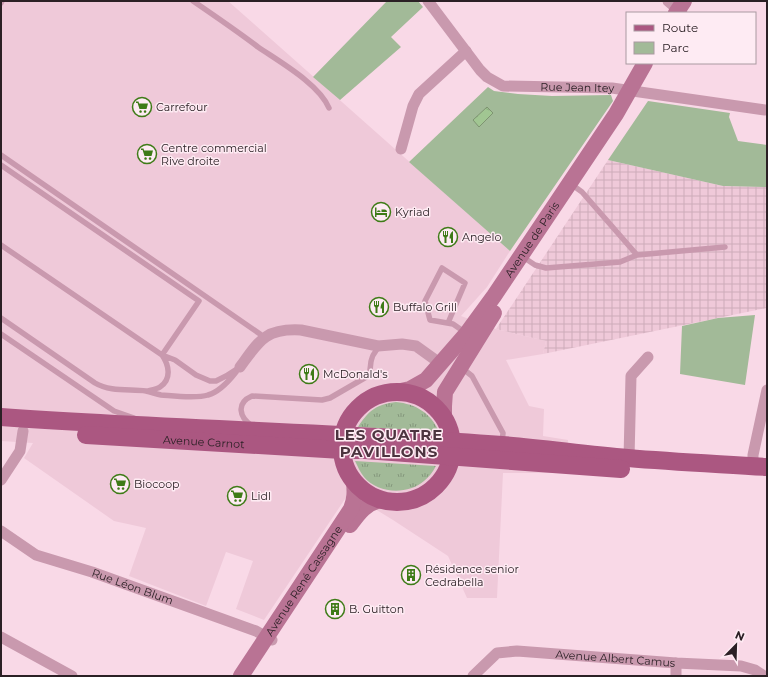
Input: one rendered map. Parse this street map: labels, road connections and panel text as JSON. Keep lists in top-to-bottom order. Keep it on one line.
{"streets":{"main road":["Avenue de Paris","Avenue Carnot","Avenue René Cassagne"],"street":["Rue Jean Itey","Rue Léon Blum","Avenue Albert Camus"]},"crossings":[["Rue Jean Itey","Avenue de Paris"],["Avenue René Cassagne","Rue Léon Blum"]],"districts":["LES QUATRE PAVILLONS"],"places":{"supermarket":["Carrefour","Centre commercial Rive droite","Biocoop","Lidl"],"hotel":["Kyriad"],"restaurant":["Angelo","Buffalo Grill","McDonald's"],"building":["Résidence senior Cedrabella","B. Guitton"]},"legend":["Route","Parc"],"north":"top right"}
